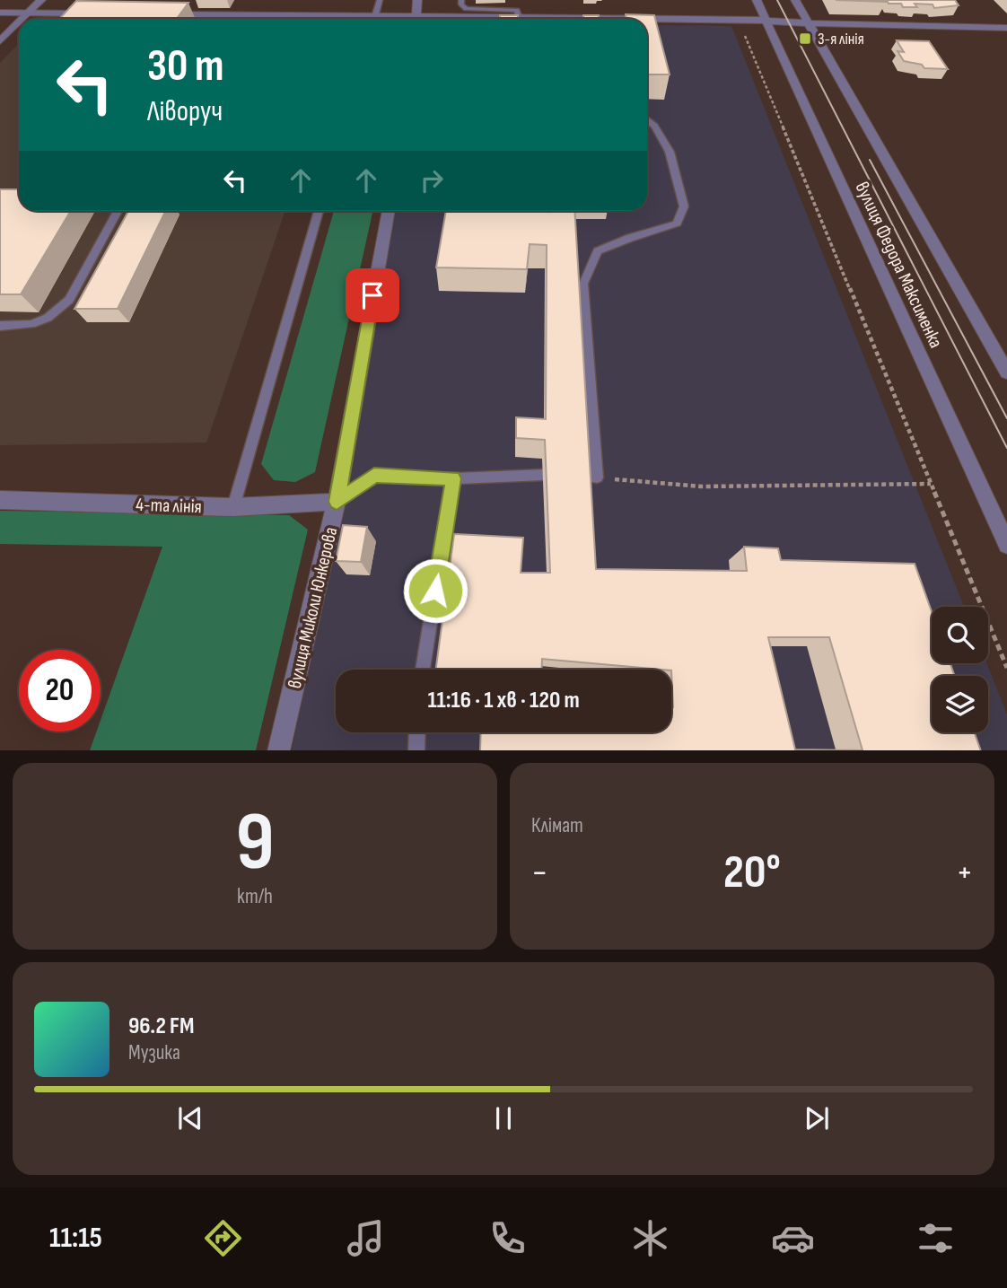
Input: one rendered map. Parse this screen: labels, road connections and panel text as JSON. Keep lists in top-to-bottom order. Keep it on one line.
{"streets":{"street":["вулиця Федора Максименка","4-та лінія","вулиця Миколи Юнкерова"]},"crossings":[["4-та лінія","вулиця Миколи Юнкерова"]],"places":{"transit":["3-я лінія"]},"page":{"turn":["30 m","Ліворуч"],"limit":"20","trip":"11:16 · 1 хв · 120 m","tile":[["9","km/h"],"Клімат"],"heat":["−","20°","+"],"song":["96.2 FM","Музика"],"tabs":"11:15"}}
